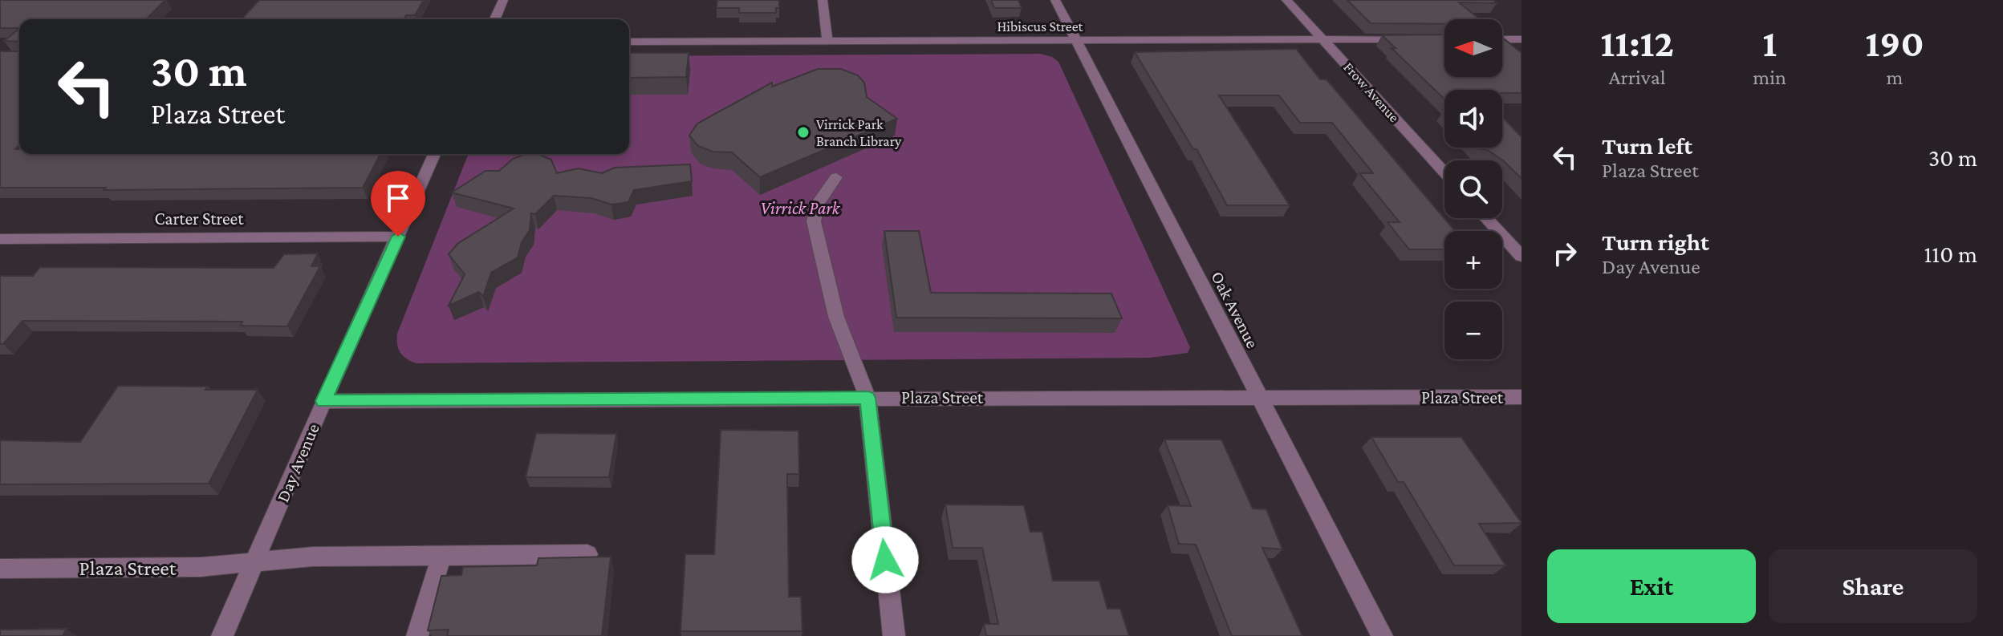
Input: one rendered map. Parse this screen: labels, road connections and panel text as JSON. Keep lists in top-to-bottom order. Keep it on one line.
{"streets":{"street":["Hibiscus Street","Frow Avenue","Carter Street","Oak Avenue","Plaza Street","Day Avenue"]},"crossings":[["Hibiscus Street","Frow Avenue"],["Hibiscus Street","Oak Avenue"],["Carter Street","Day Avenue"],["Oak Avenue","Plaza Street"],["Plaza Street","Day Avenue"]],"parks":["Virrick Park"],"places":["Virrick Park Branch Library"],"north":"left","page":{"eta":["11:12","Arrival","1","min","190","m"],"map_buttons":["+","−"],"turn":["30 m","Plaza Street"],"list":[{"name":"Turn left","note":"Plaza Street","value":"30 m"},{"name":"Turn right","note":"Day Avenue","value":"110 m"}],"buttons":["Exit","Share"]}}
